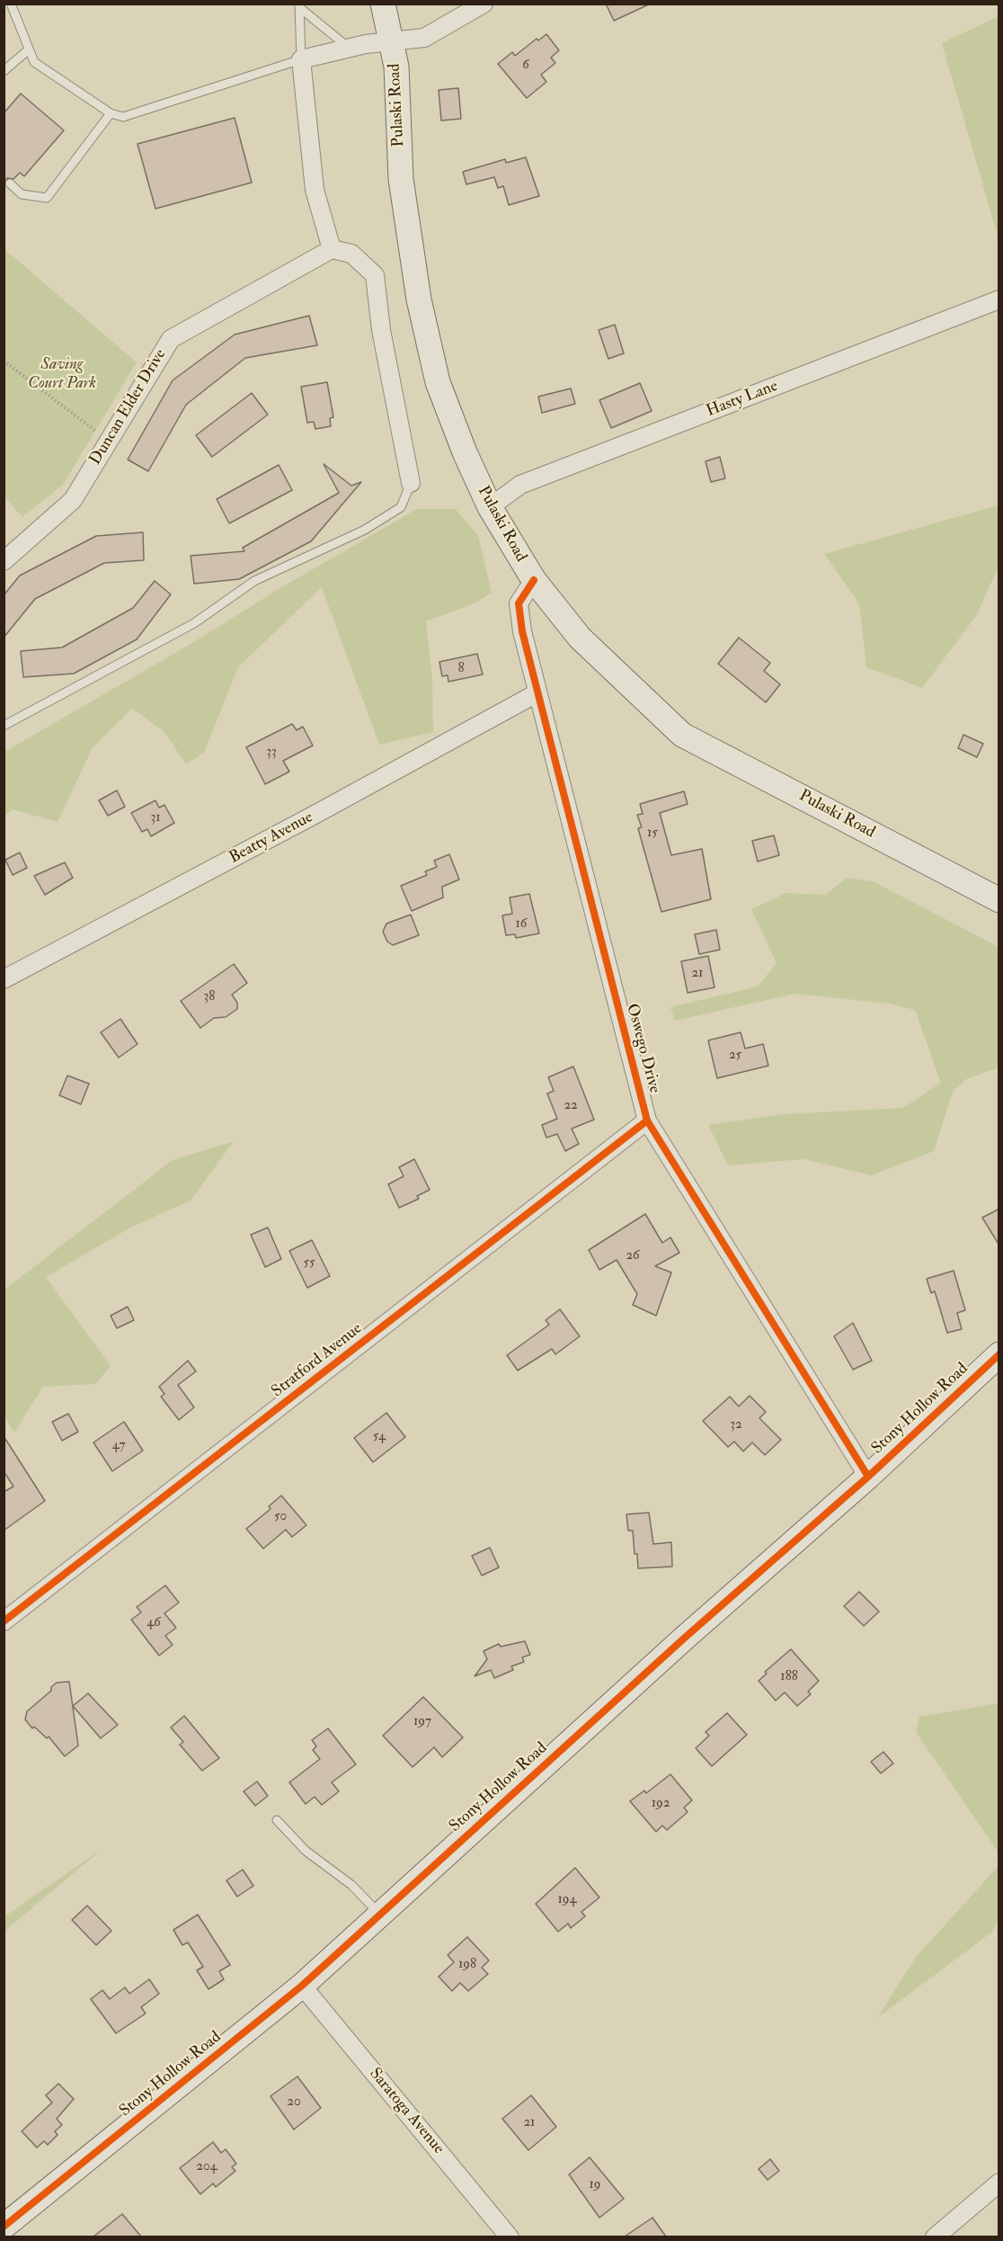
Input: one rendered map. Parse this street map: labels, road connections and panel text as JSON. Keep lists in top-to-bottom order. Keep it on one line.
{"streets":{"street":["Pulaski Road","Hasty Lane","Duncan Elder Drive","Beatty Avenue","Oswego Drive","Stratford Avenue","Stony Hollow Road","Saratoga Avenue"]},"crossings":[["Pulaski Road","Hasty Lane"],["Pulaski Road","Oswego Drive"],["Beatty Avenue","Oswego Drive"],["Oswego Drive","Stratford Avenue"],["Oswego Drive","Stony Hollow Road"],["Stony Hollow Road","Saratoga Avenue"]],"parks":["Saving Court Park"],"house_numbers":["6","8","33","31","15","16","21","38","25","22","26","55","32","54","47","50","46","188","197","192","194","198","20","21","204","19"]}
